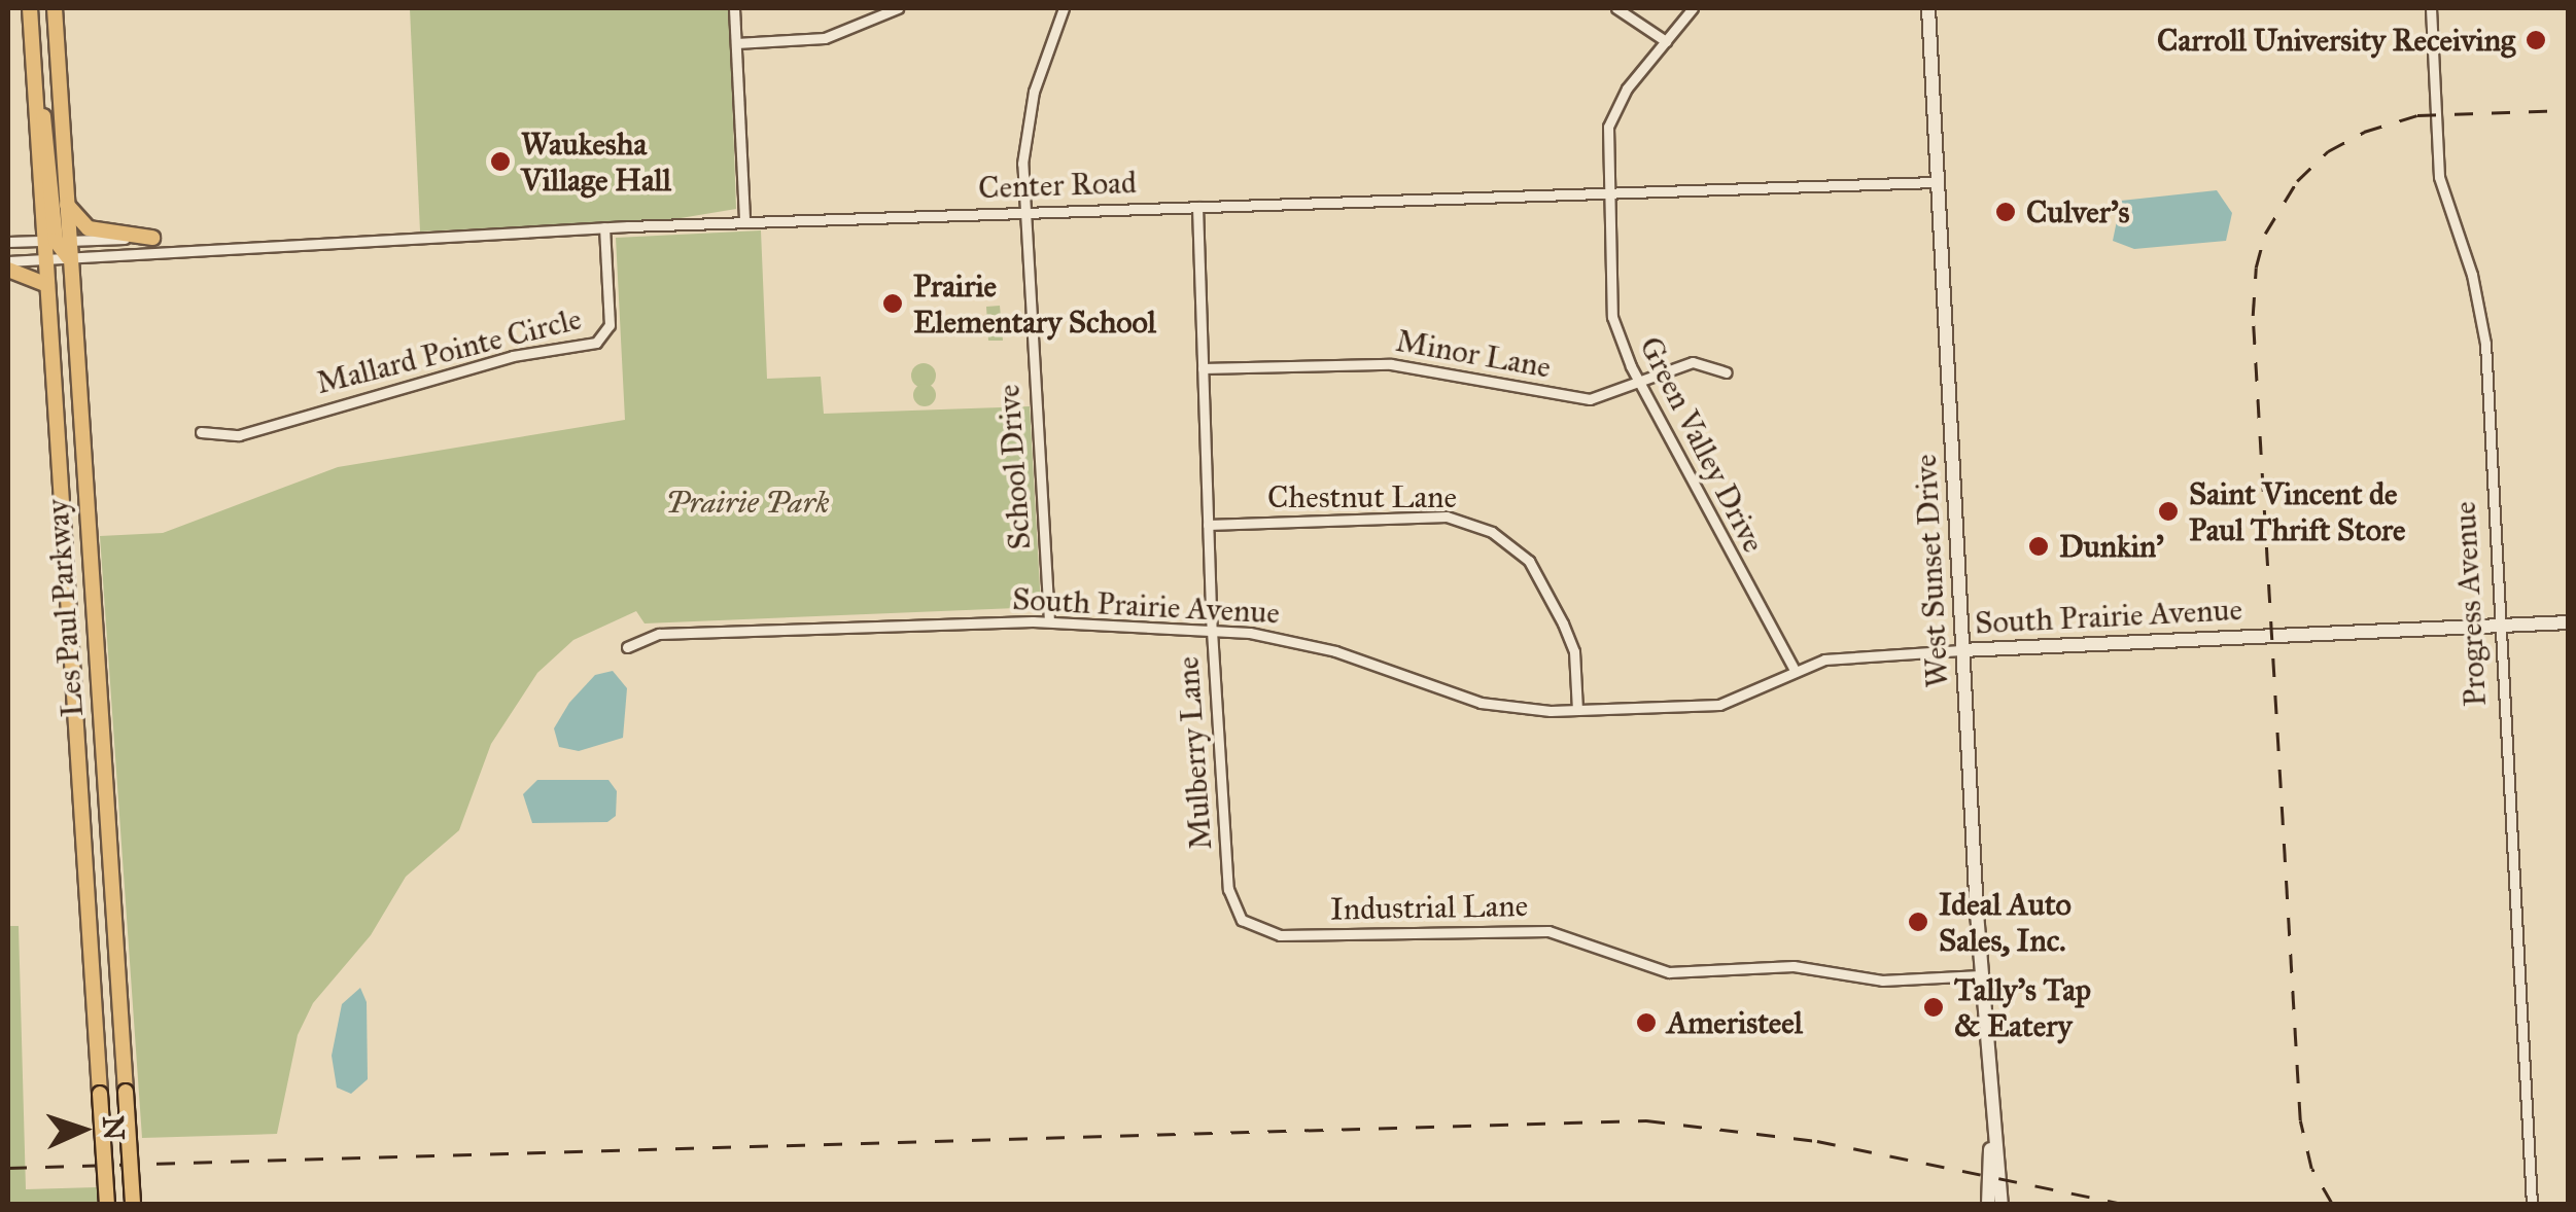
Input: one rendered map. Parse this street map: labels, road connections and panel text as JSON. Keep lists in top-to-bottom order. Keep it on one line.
{"streets":{"main road":["West Sunset Drive","South Prairie Avenue","Les Paul Parkway"],"street":["Center Road","Mallard Pointe Circle","Minor Lane","Green Valley Drive","School Drive","Chestnut Lane","Progress Avenue","Mulberry Lane","Industrial Lane"]},"crossings":[["Center Road","Mallard Pointe Circle"],["Center Road","Green Valley Drive"],["Center Road","School Drive"],["Center Road","West Sunset Drive"],["Center Road","Les Paul Parkway"],["Center Road","Mulberry Lane"],["Minor Lane","Green Valley Drive"],["Minor Lane","Mulberry Lane"],["Green Valley Drive","South Prairie Avenue"],["School Drive","South Prairie Avenue"],["Chestnut Lane","South Prairie Avenue"],["Chestnut Lane","Mulberry Lane"],["West Sunset Drive","South Prairie Avenue"],["West Sunset Drive","Industrial Lane"],["Progress Avenue","South Prairie Avenue"],["South Prairie Avenue","Mulberry Lane"],["Mulberry Lane","Industrial Lane"]],"parks":["Prairie Park"],"places":["Carroll University Receiving","Waukesha Village Hall","Culver's","Prairie Elementary School","Saint Vincent de Paul Thrift Store","Dunkin'","Ideal Auto Sales, Inc.","Tally's Tap & Eatery","Ameristeel"],"north":"right"}
